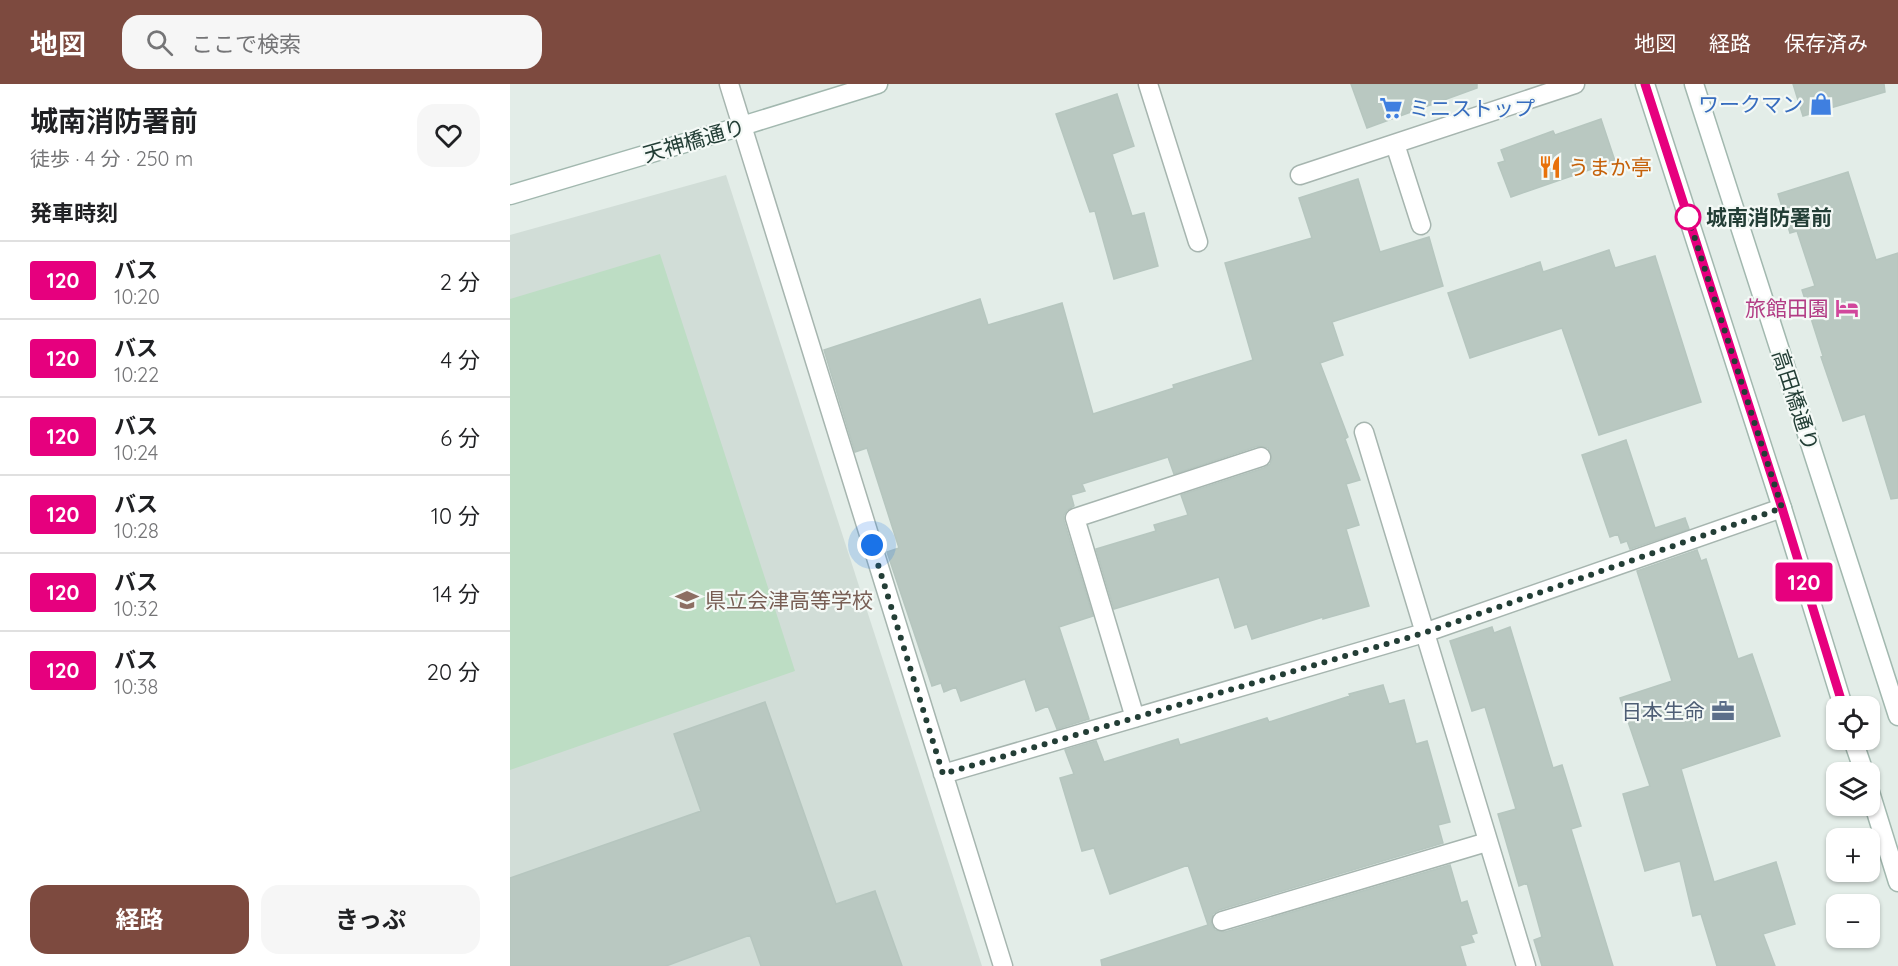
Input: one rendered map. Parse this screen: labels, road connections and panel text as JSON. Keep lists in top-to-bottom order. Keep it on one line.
{"streets":{"street":["天神橋通り","高田橋通り"]},"places":{"shop":["ワークマン"],"supermarket":["ミニストップ"],"restaurant":["うまか亭"],"other":["城南消防署前"],"hotel":["旅館田園"],"school or university":["県立会津高等学校"],"office":["日本生命"]},"lines":["bus line 120"],"page":{"header":"地図","search":"ここで検索","nav":["地図","経路","保存済み"],"heading":[["城南消防署前","徒歩 · 4 分 · 250 m"],"発車時刻"],"on_map":"120","list":[{"mark":"120","name":"バス","note":"10:20","value":"2 分"},{"mark":"120","name":"バス","note":"10:22","value":"4 分"},{"mark":"120","name":"バス","note":"10:24","value":"6 分"},{"mark":"120","name":"バス","note":"10:28","value":"10 分"},{"mark":"120","name":"バス","note":"10:32","value":"14 分"},{"mark":"120","name":"バス","note":"10:38","value":"20 分"}],"map_buttons":["+","−"],"buttons":["経路","きっぷ"]}}
